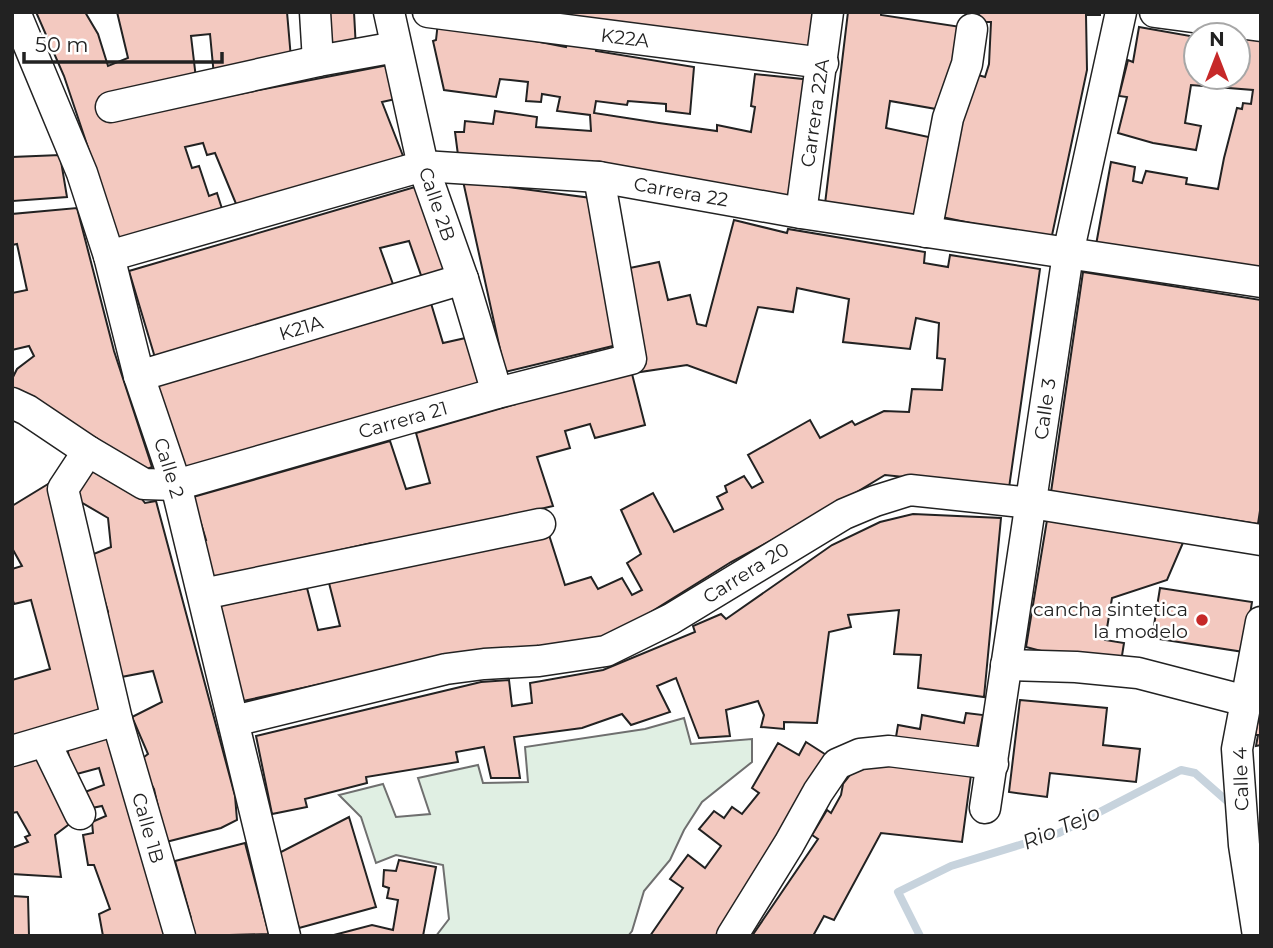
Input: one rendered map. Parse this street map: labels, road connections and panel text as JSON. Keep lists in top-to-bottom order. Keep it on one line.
{"streets":{"street":["K22A","Carrera 22A","Carrera 22","Calle 2B","K21A","Calle 3","Carrera 21","Calle 2","Carrera 20","Calle 4","Calle 1B"]},"crossings":[["K22A","Carrera 22A"],["Carrera 22A","Carrera 22"],["Carrera 22","Calle 2B"],["Carrera 22","Calle 3"],["Carrera 22","Carrera 21"],["Carrera 22","Calle 2"],["Calle 2B","K21A"],["Calle 2B","Carrera 21"],["K21A","Calle 2"],["Calle 3","Carrera 20"],["Carrera 21","Calle 2"],["Calle 2","Carrera 20"]],"water":["Rio Tejo"],"places":["cancha sintetica la modelo"],"scale_bar":"50 m","north":"top"}
